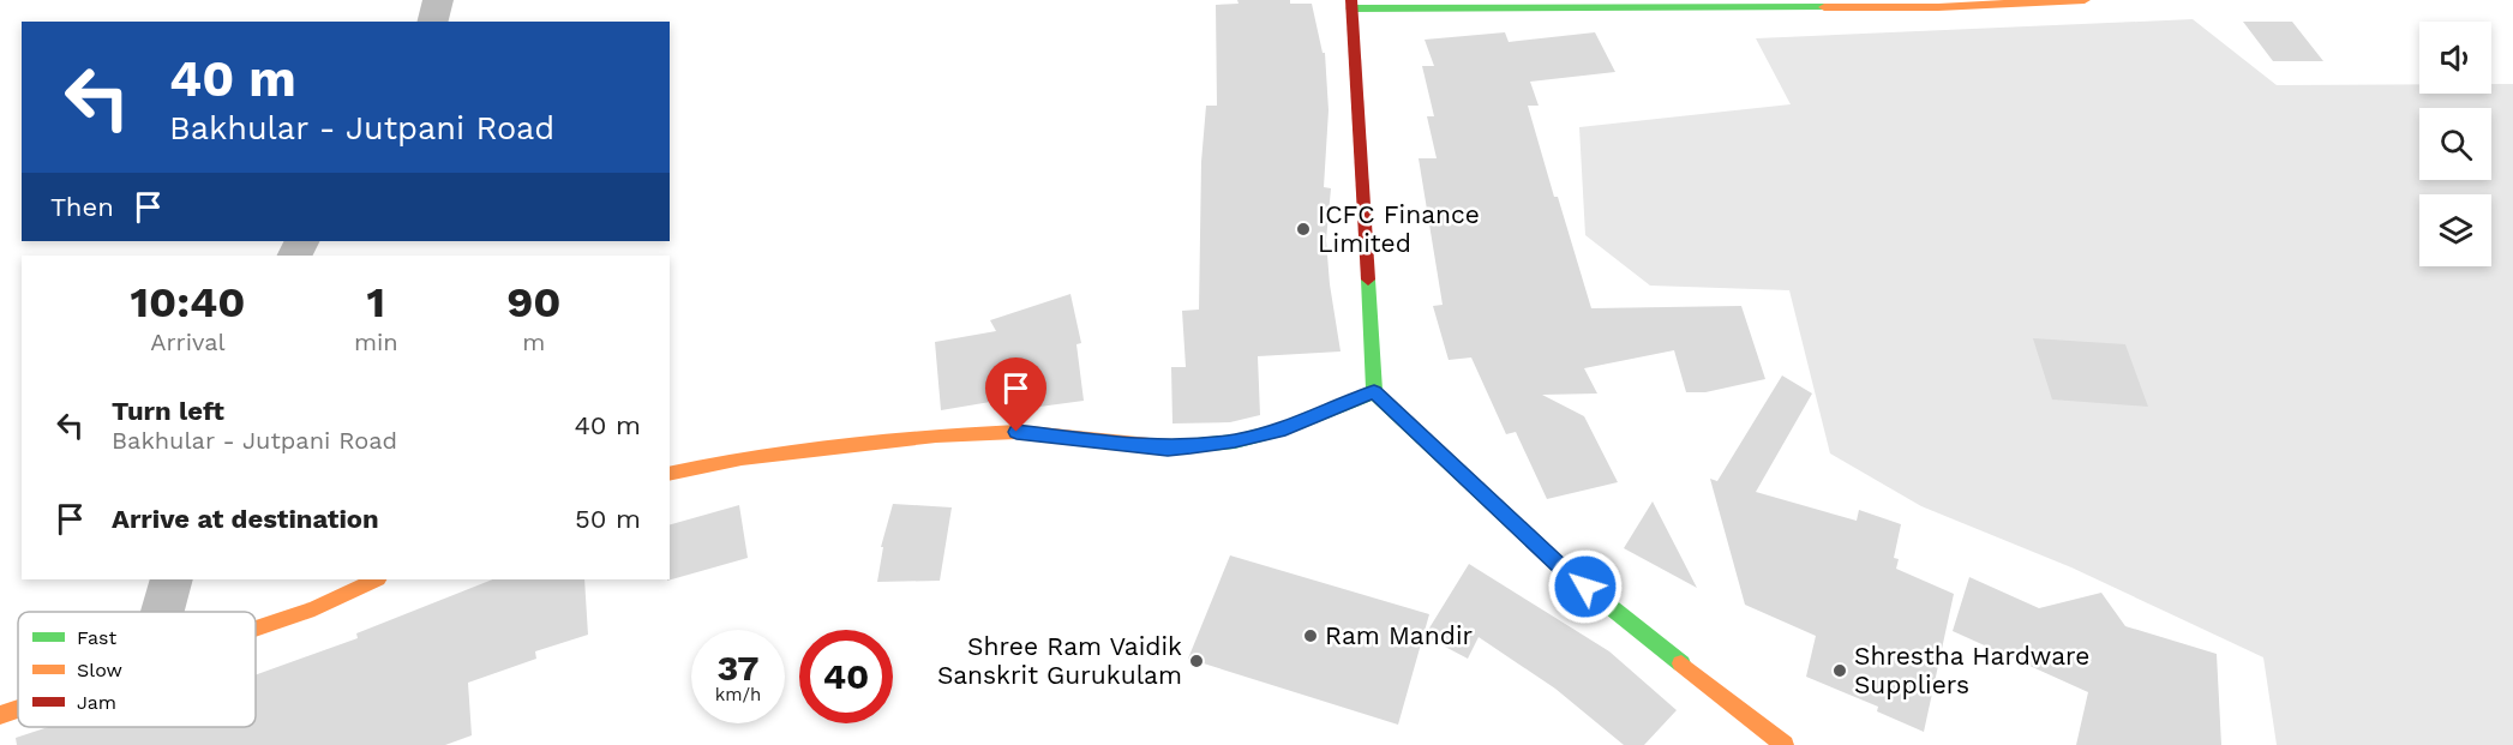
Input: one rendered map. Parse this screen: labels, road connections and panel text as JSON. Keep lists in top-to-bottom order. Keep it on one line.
{"places":["ICFC Finance Limited","Ram Mandir","Shree Ram Vaidik Sanskrit Gurukulam","Shrestha Hardware Suppliers"],"legend":["Fast","Slow","Jam"],"page":{"turn":["40 m","Bakhular - Jutpani Road"],"then":"Then","eta":["10:40","Arrival","1","min","90","m"],"list":[{"name":"Turn left","note":"Bakhular - Jutpani Road","value":"40 m"},{"name":"Arrive at destination","value":"50 m"}],"speed":"37 km/h","limit":"40"}}
